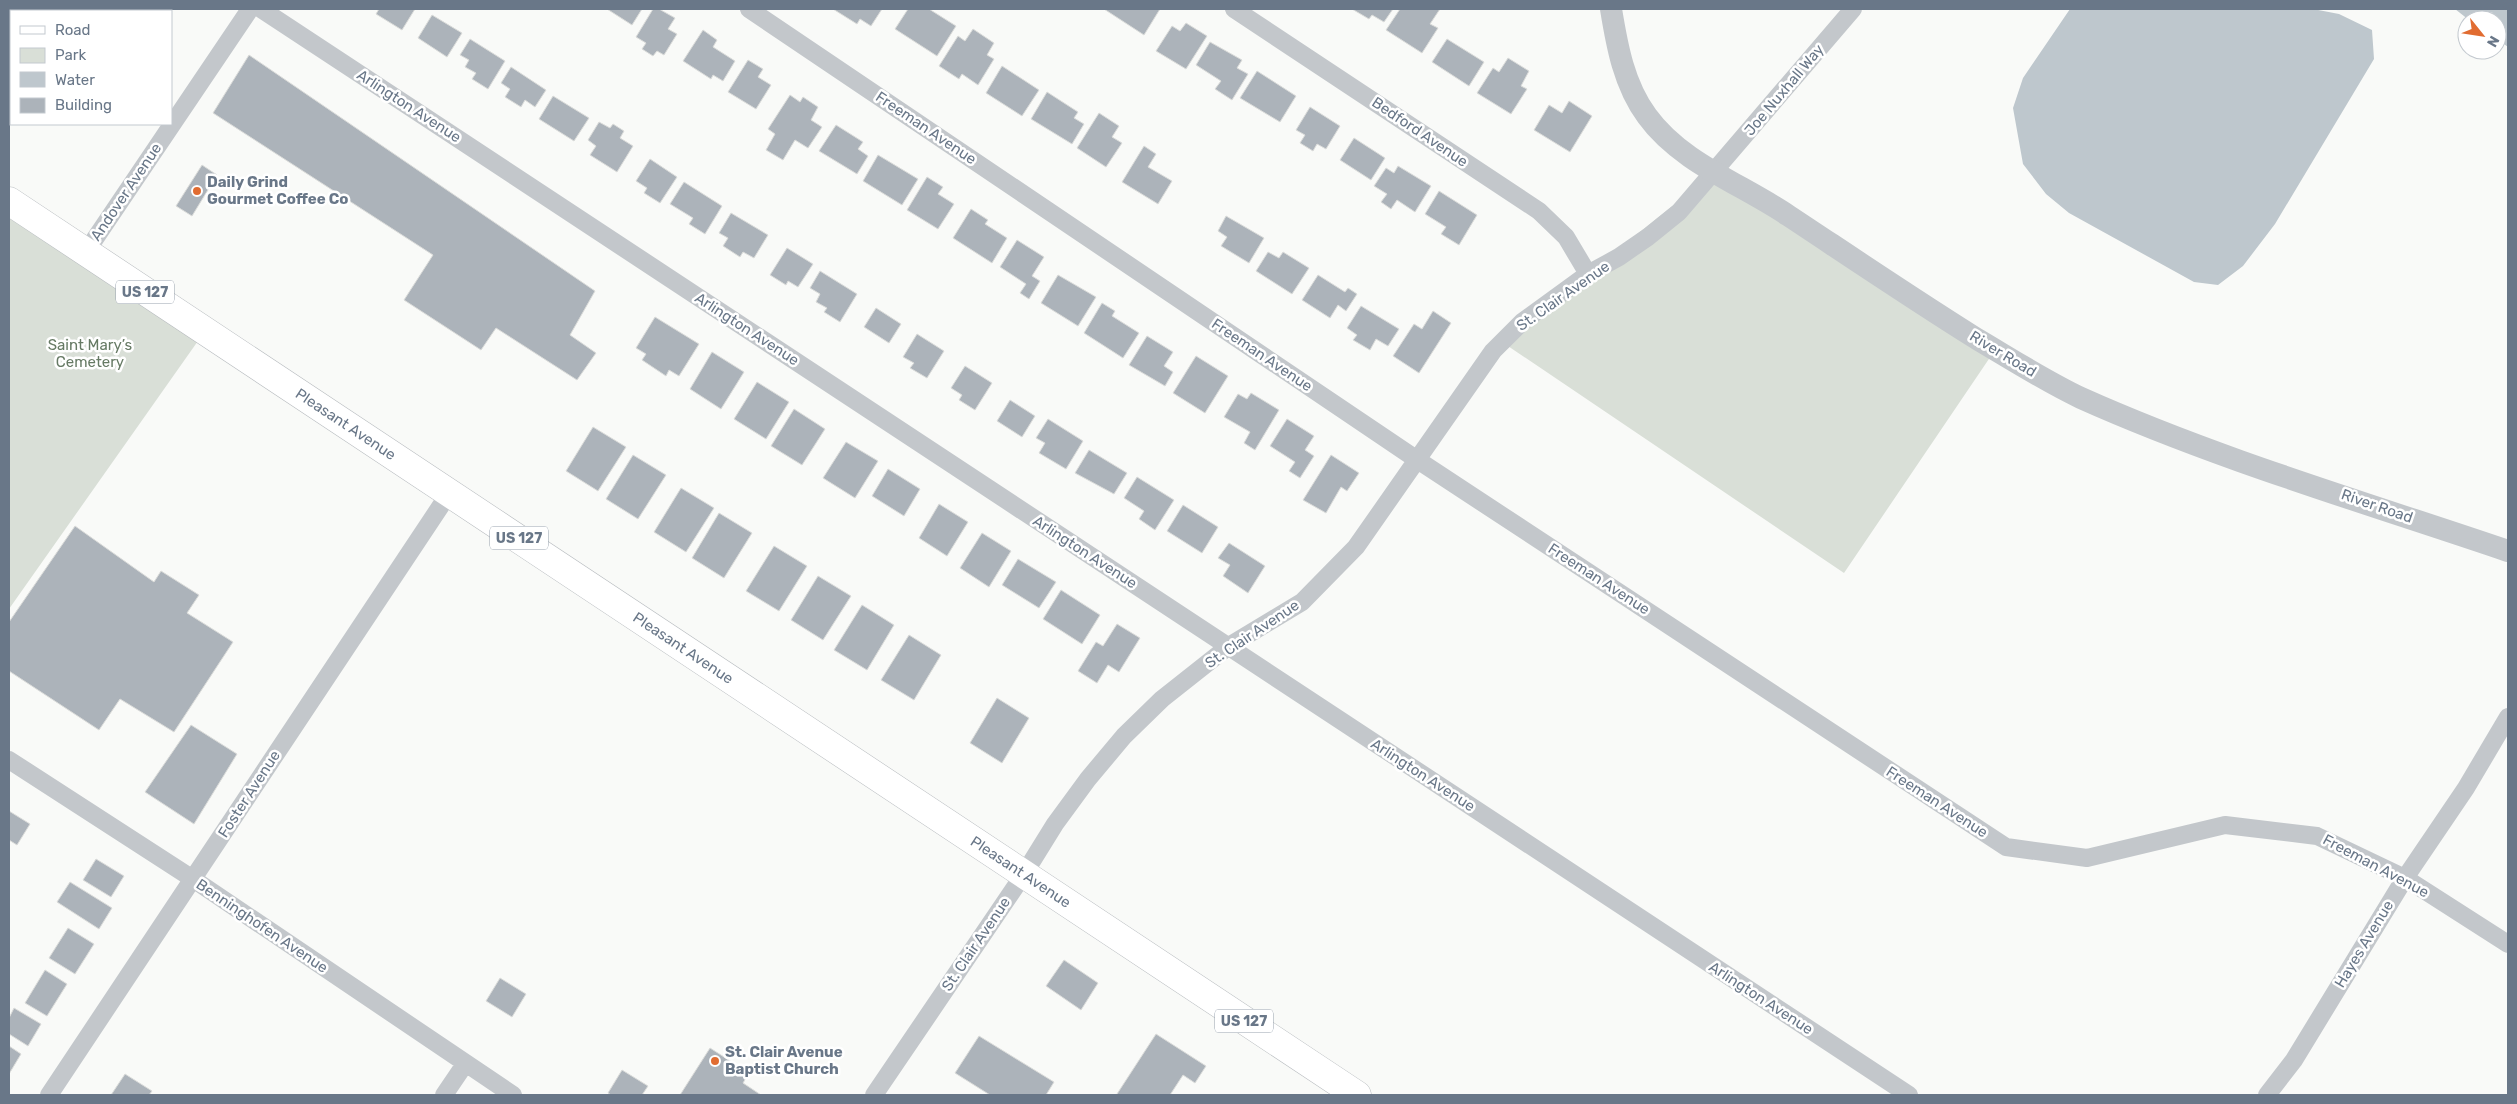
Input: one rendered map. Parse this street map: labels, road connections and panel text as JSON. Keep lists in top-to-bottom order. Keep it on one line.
{"streets":{"main road":["US 127","Pleasant Avenue"],"street":["Joe Nuxhall Way","Arlington Avenue","Freeman Avenue","Bedford Avenue","Andover Avenue","St. Clair Avenue","River Road","Foster Avenue","Benninghofen Avenue","Hayes Avenue"]},"crossings":[["Joe Nuxhall Way","St. Clair Avenue"],["Joe Nuxhall Way","River Road"],["Arlington Avenue","St. Clair Avenue"],["Freeman Avenue","St. Clair Avenue"],["Freeman Avenue","Hayes Avenue"],["Bedford Avenue","St. Clair Avenue"],["Andover Avenue","Pleasant Avenue"],["St. Clair Avenue","River Road"],["St. Clair Avenue","Pleasant Avenue"],["Pleasant Avenue","Foster Avenue"],["Foster Avenue","Benninghofen Avenue"]],"parks":["Saint Mary’s Cemetery"],"places":["Daily Grind Gourmet Coffee Co","St. Clair Avenue Baptist Church"],"legend":["Road","Park","Water","Building"],"north":"bottom right"}
